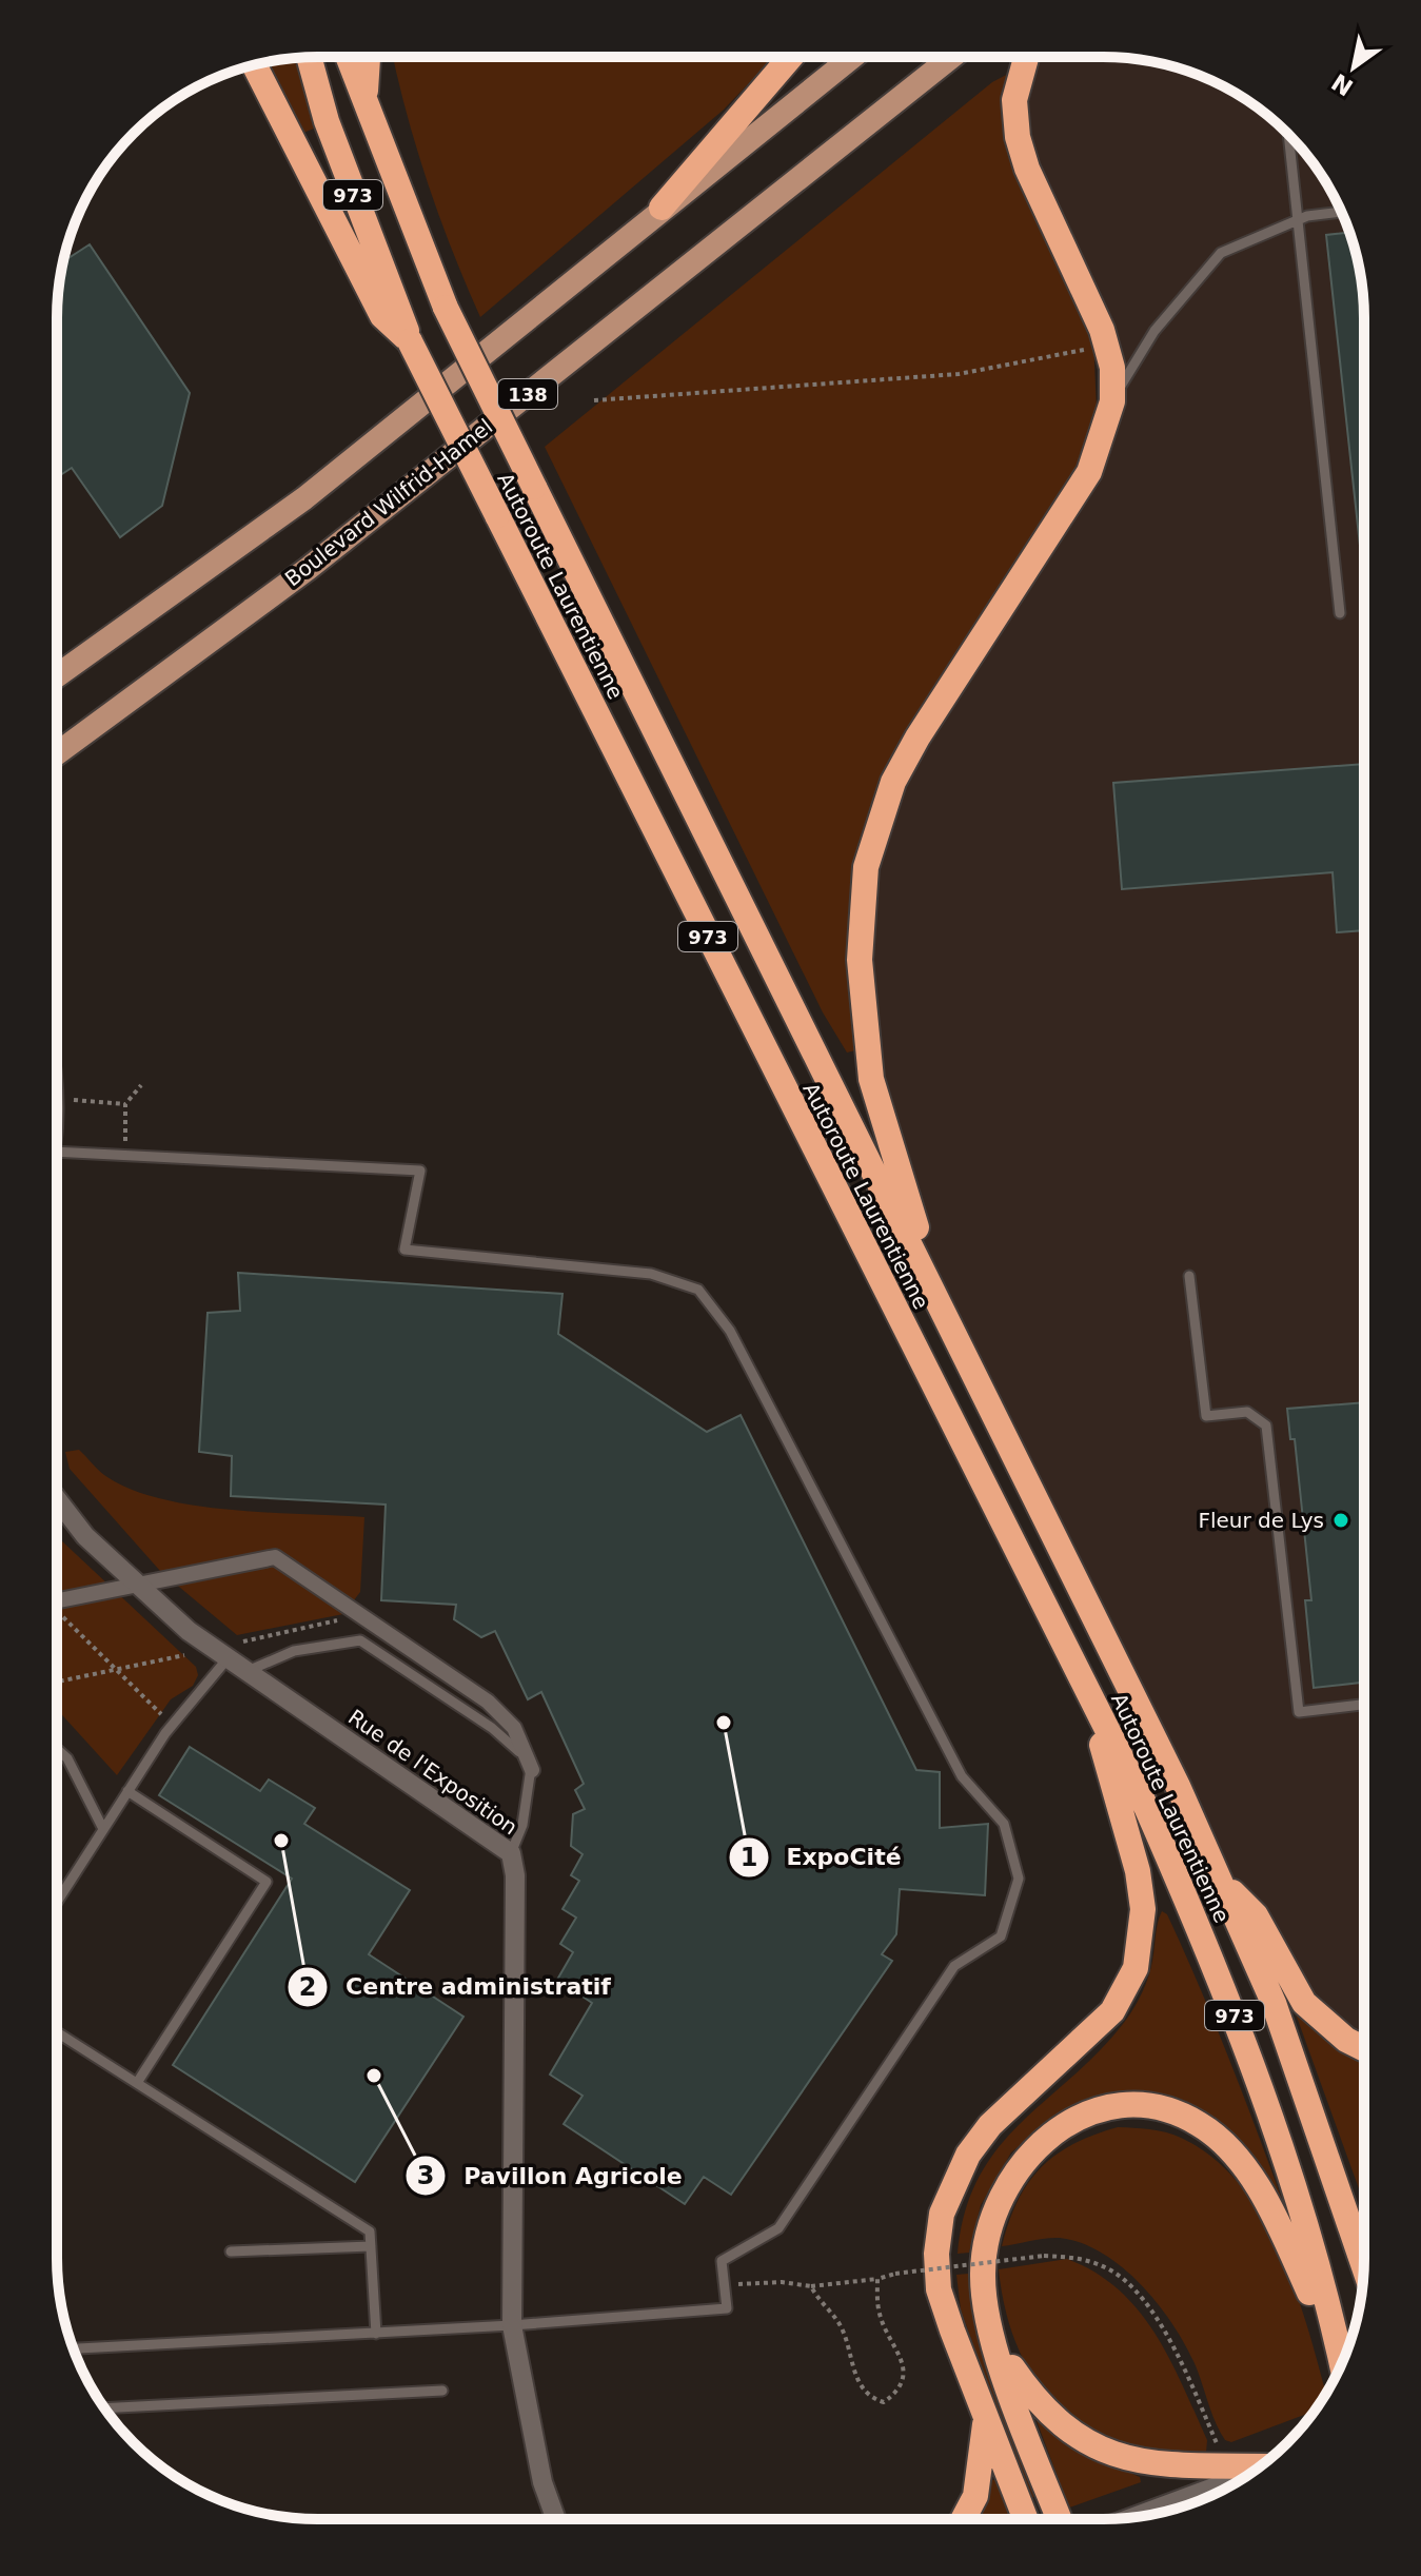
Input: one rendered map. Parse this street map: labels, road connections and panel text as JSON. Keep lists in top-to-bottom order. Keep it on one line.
{"streets":{"highway":["973","Autoroute Laurentienne"],"main road":["138","Boulevard Wilfrid-Hamel"],"street":["Rue de l'Exposition"]},"places":["Fleur de Lys","ExpoCité","Centre administratif","Pavillon Agricole"],"north":"bottom left"}
